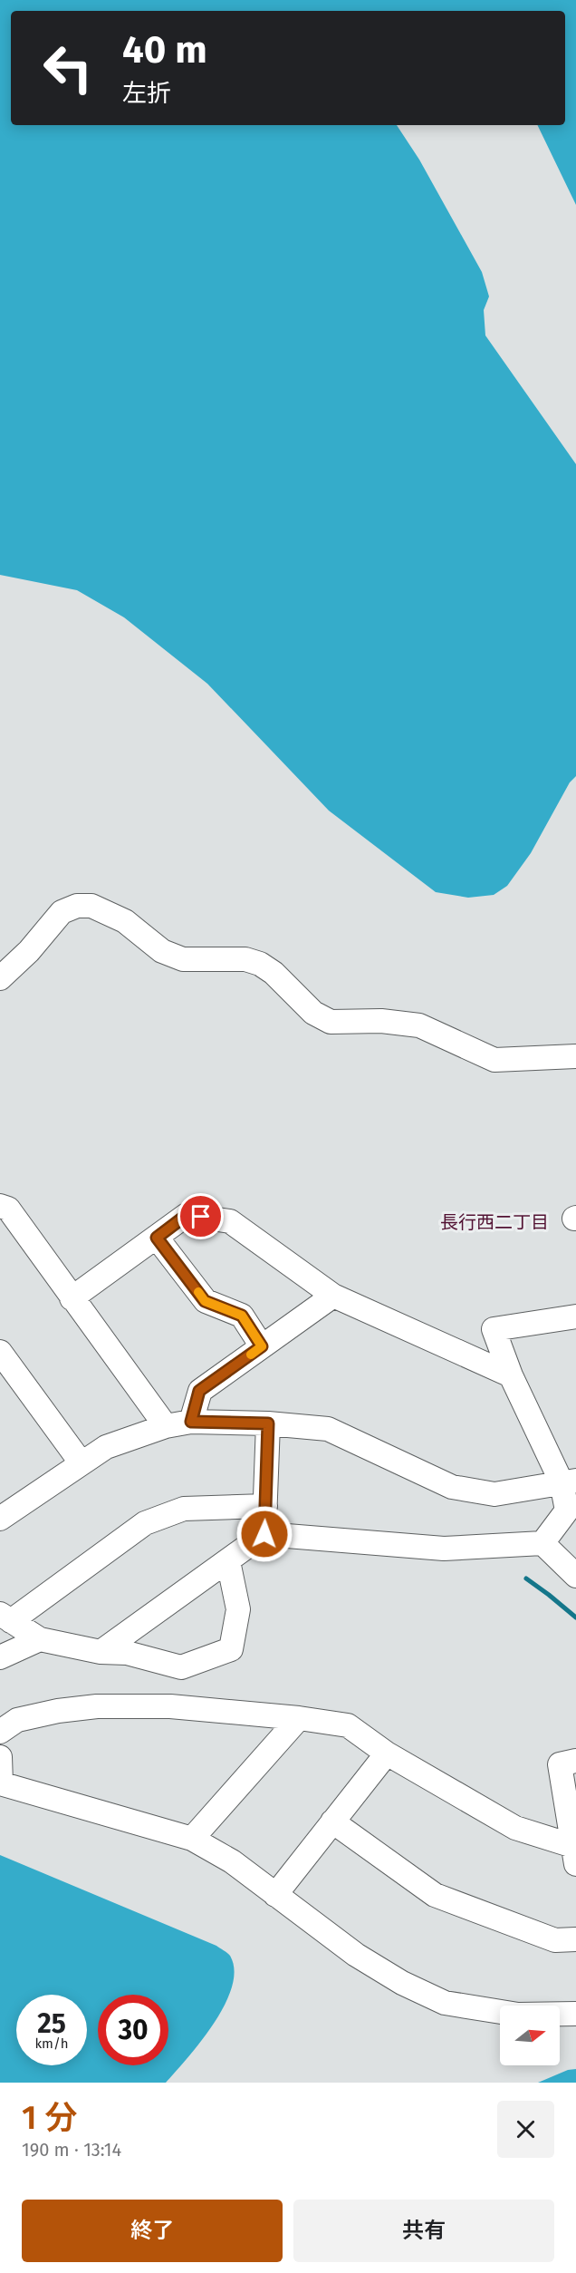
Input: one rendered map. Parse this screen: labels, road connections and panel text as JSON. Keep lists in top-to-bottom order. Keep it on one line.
{"districts":["長行西二丁目"],"north":"right","page":{"turn":["40 m","左折"],"speed":"25 km/h","limit":"30","heading":["1 分","190 m · 13:14"],"buttons":["終了","共有"]}}
